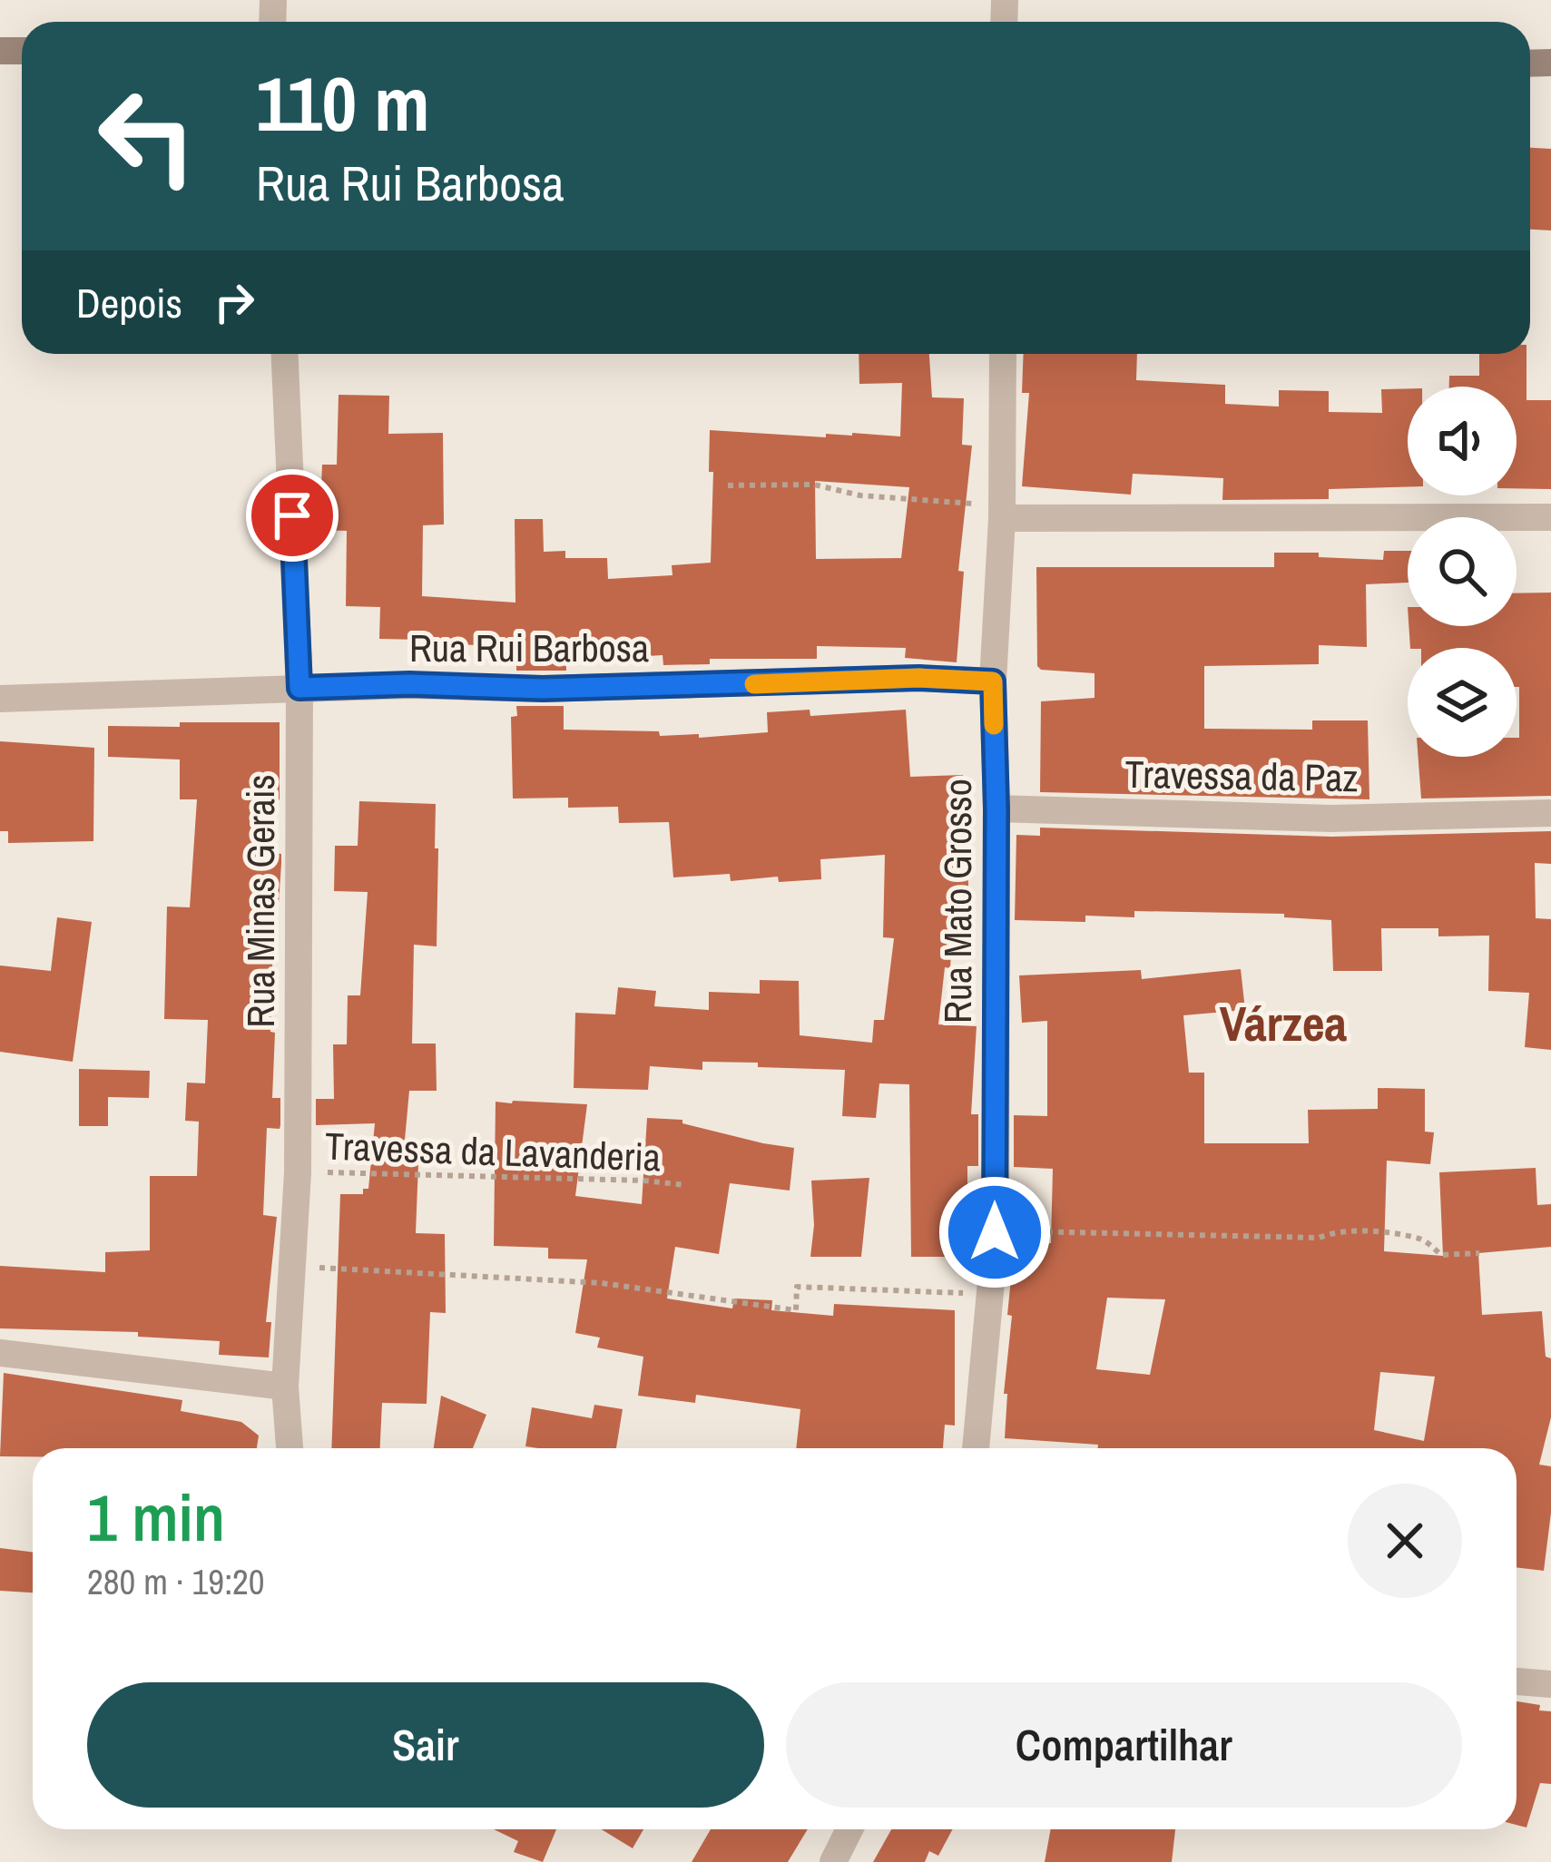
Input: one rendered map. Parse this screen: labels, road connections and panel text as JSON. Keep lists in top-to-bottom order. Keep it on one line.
{"streets":{"street":["Rua Rui Barbosa","Travessa da Paz","Rua Minas Gerais","Rua Mato Grosso"],"path":["Travessa da Lavanderia"]},"crossings":[["Rua Rui Barbosa","Rua Minas Gerais"],["Rua Rui Barbosa","Rua Mato Grosso"],["Travessa da Paz","Rua Mato Grosso"],["Rua Minas Gerais","Travessa da Lavanderia"]],"districts":["Várzea"],"page":{"turn":["110 m","Rua Rui Barbosa"],"then":"Depois","heading":["1 min","280 m · 19:20"],"buttons":["Sair","Compartilhar"]}}
